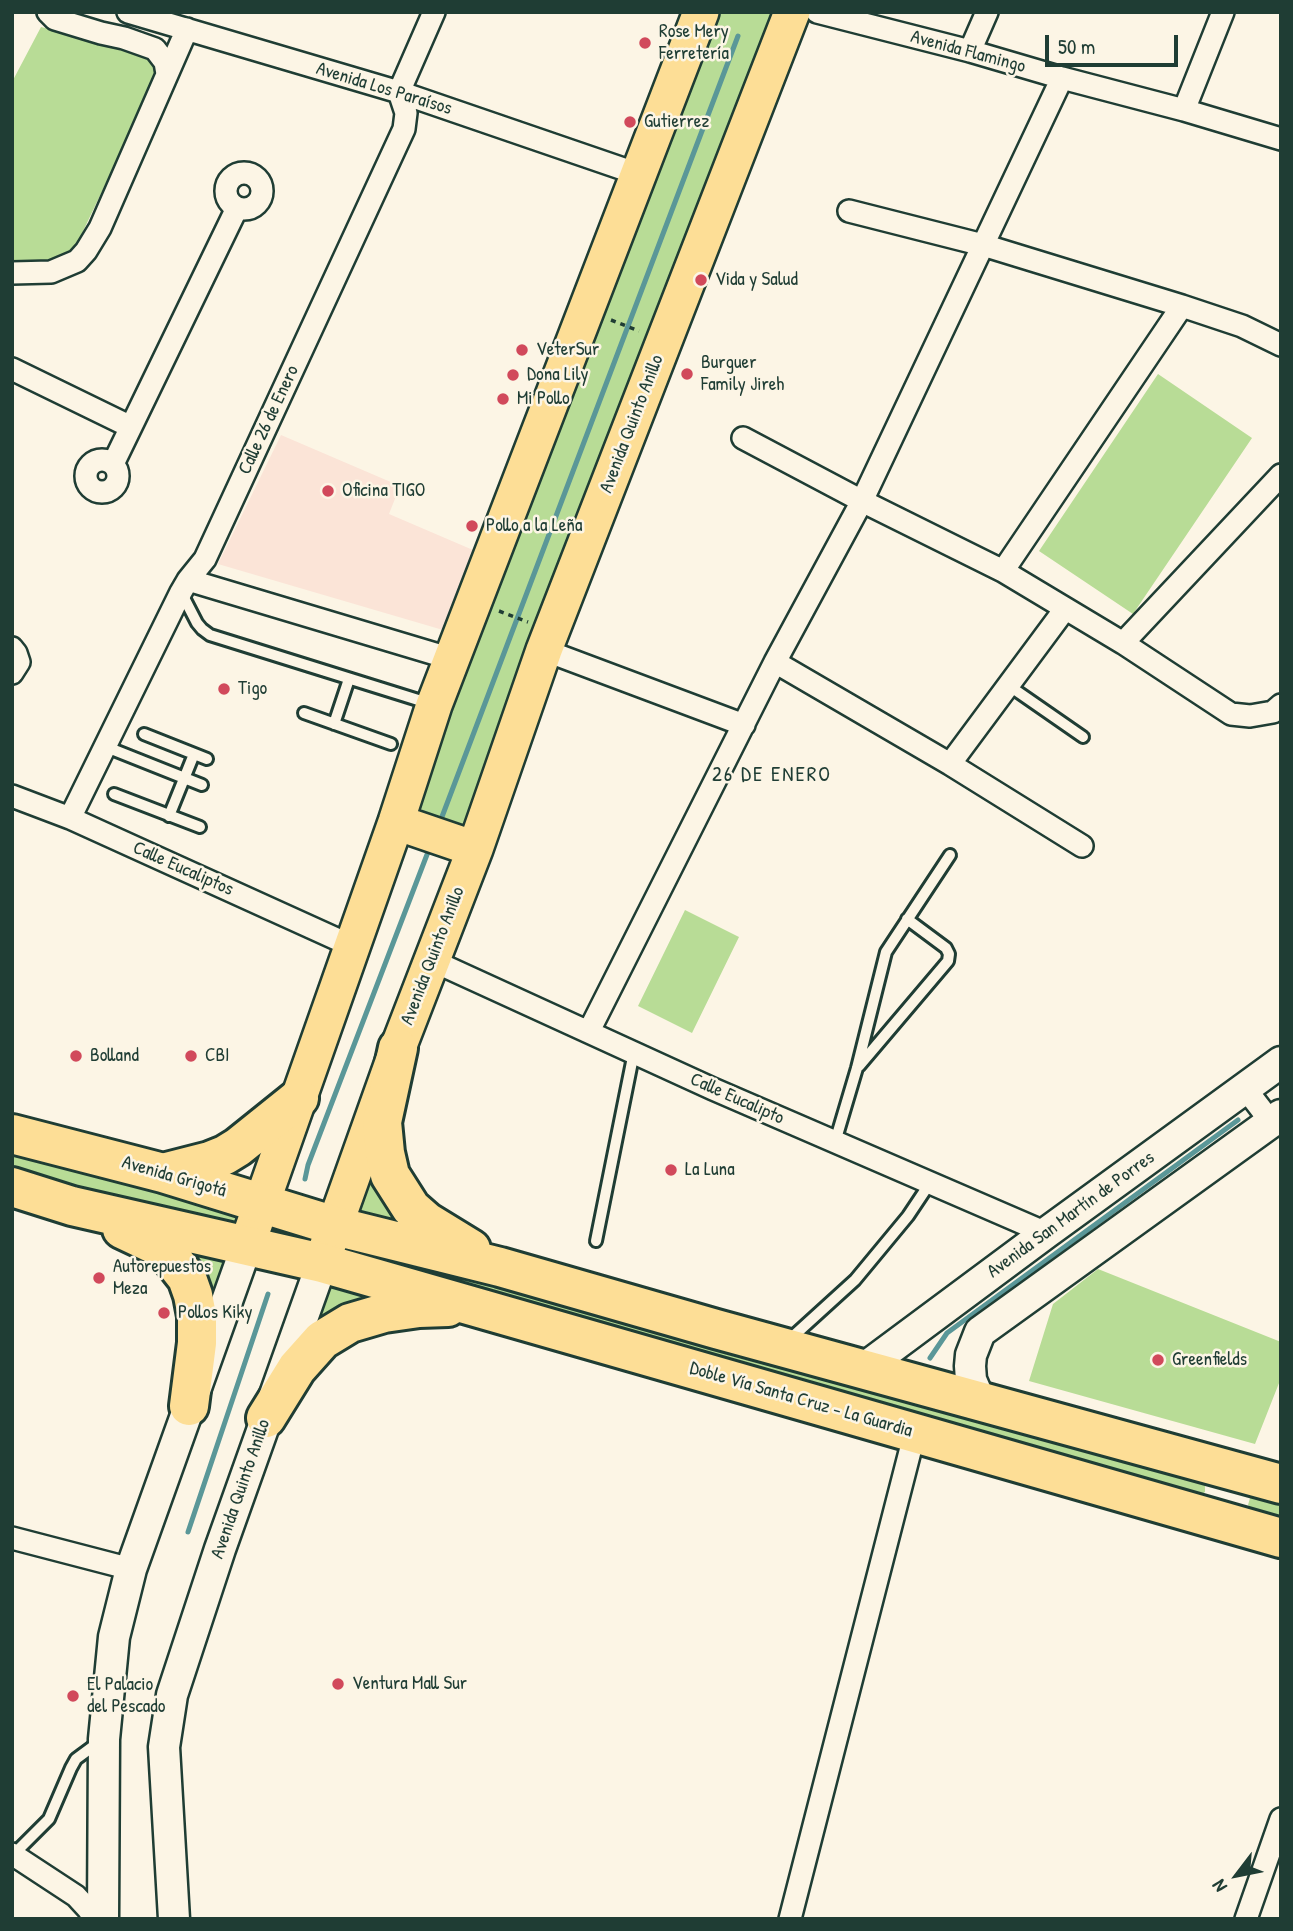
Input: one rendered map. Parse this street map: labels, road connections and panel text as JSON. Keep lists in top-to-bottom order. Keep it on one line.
{"streets":{"highway":["Avenida Grigotá","Doble Vía Santa Cruz - La Guardia"],"main road":["Avenida Quinto Anillo","Avenida San Martín de Porres"],"street":["Avenida Flamingo","Avenida Los Paraísos","Calle 26 de Enero","Calle Eucaliptos","Calle Eucalipto"]},"crossings":[["Avenida Los Paraísos","Calle 26 de Enero"],["Calle 26 de Enero","Calle Eucaliptos"],["Avenida Quinto Anillo","Calle Eucalipto"],["Avenida Quinto Anillo","Avenida Grigotá"],["Avenida Quinto Anillo","Doble Vía Santa Cruz - La Guardia"],["Calle Eucalipto","Avenida San Martín de Porres"]],"districts":["26 DE ENERO"],"places":["Rose Mery Ferretería","Gutierrez","Vida y Salud","VeterSur","Burguer Family Jireh","Dona Lily","Mi Pollo","Oficina TIGO","Pollo a la Leña","Tigo","Bolland","CBI","La Luna","Autorepuestos Meza","Pollos Kiky","Greenfields","Ventura Mall Sur","El Palacio del Pescado"],"scale_bar":"50 m","north":"bottom left"}
